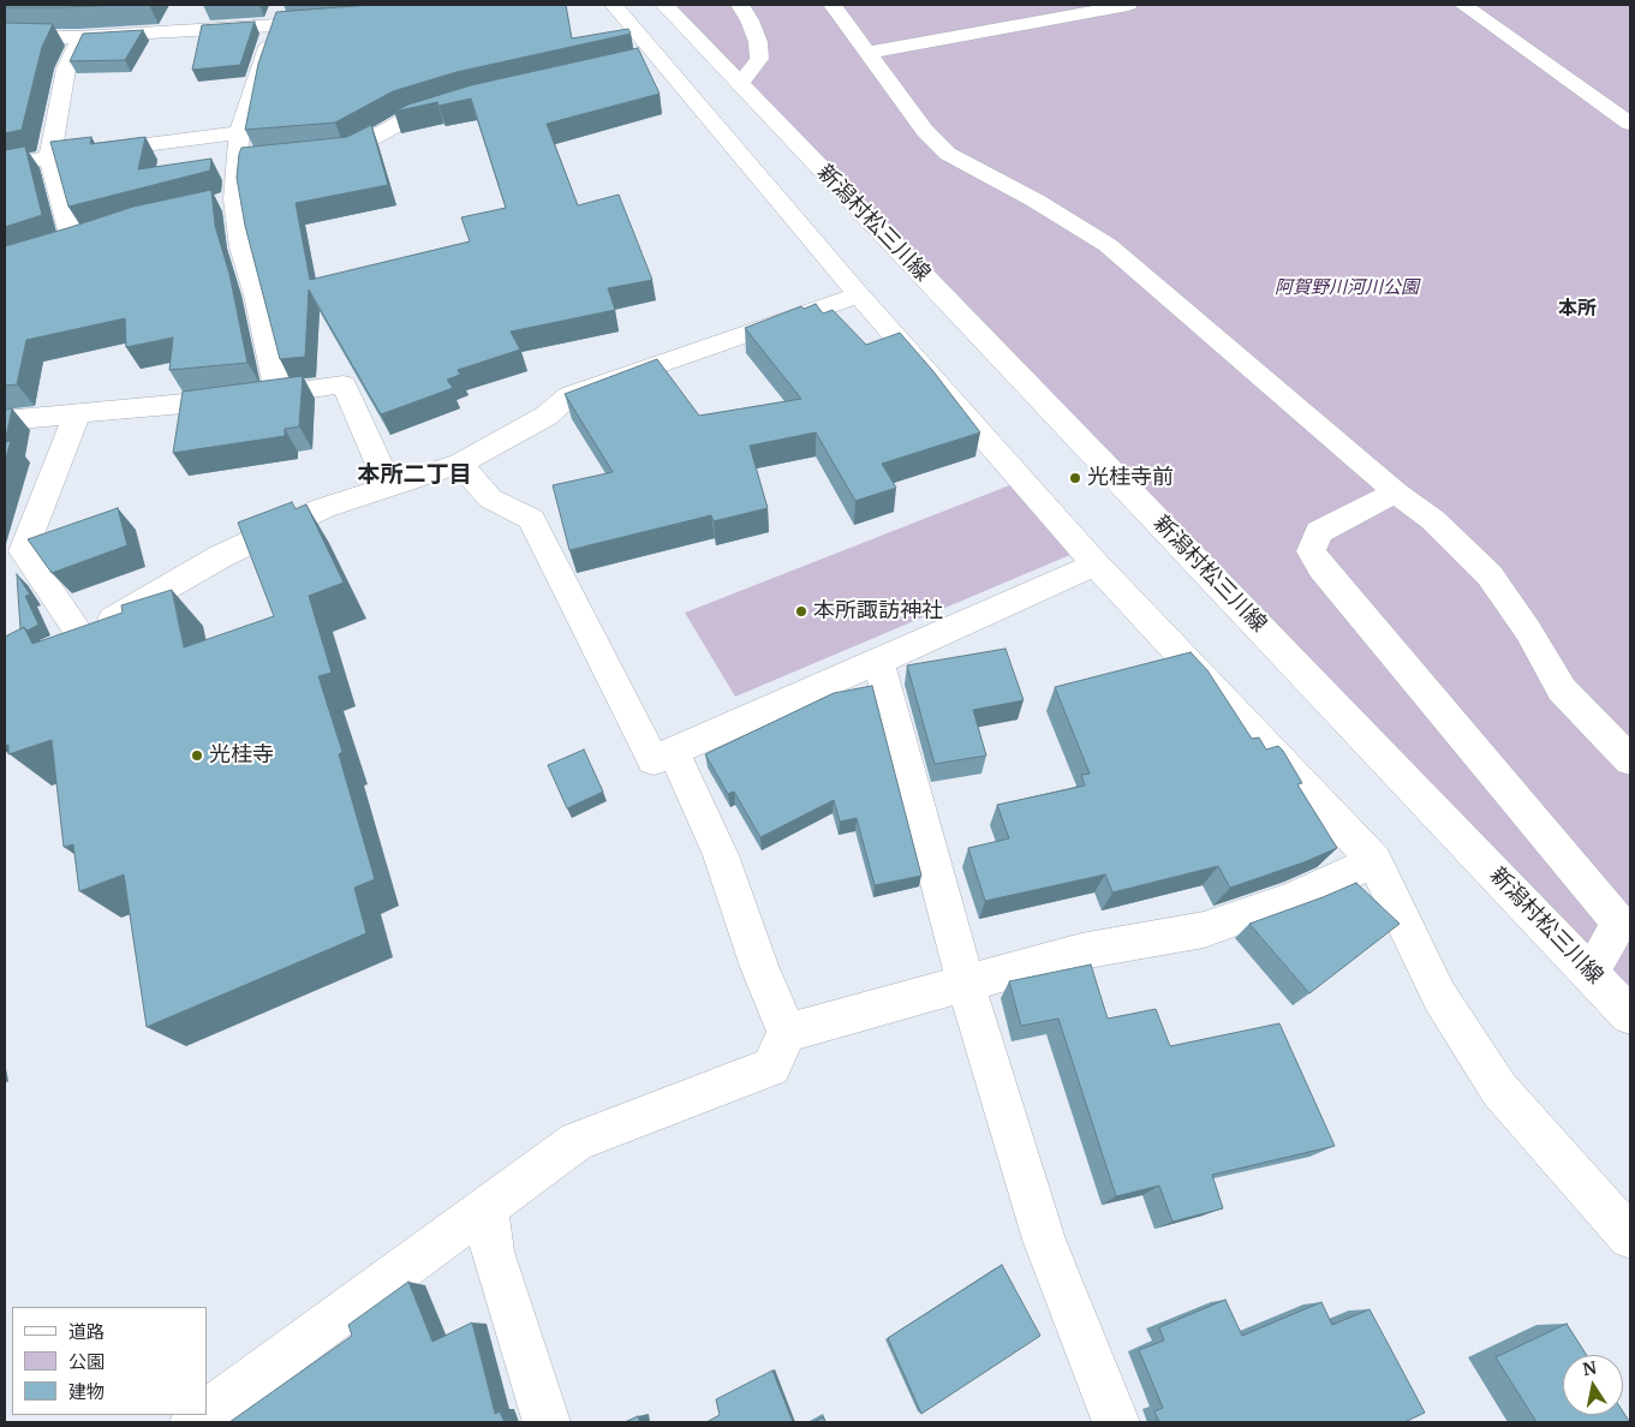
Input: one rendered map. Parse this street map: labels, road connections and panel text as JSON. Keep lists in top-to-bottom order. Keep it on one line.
{"streets":{"street":["新潟村松三川線"]},"districts":["本所","本所二丁目"],"parks":["阿賀野川河川公園"],"places":["光桂寺前","本所諏訪神社","光桂寺"],"legend":["道路","公園","建物"],"north":"top"}
